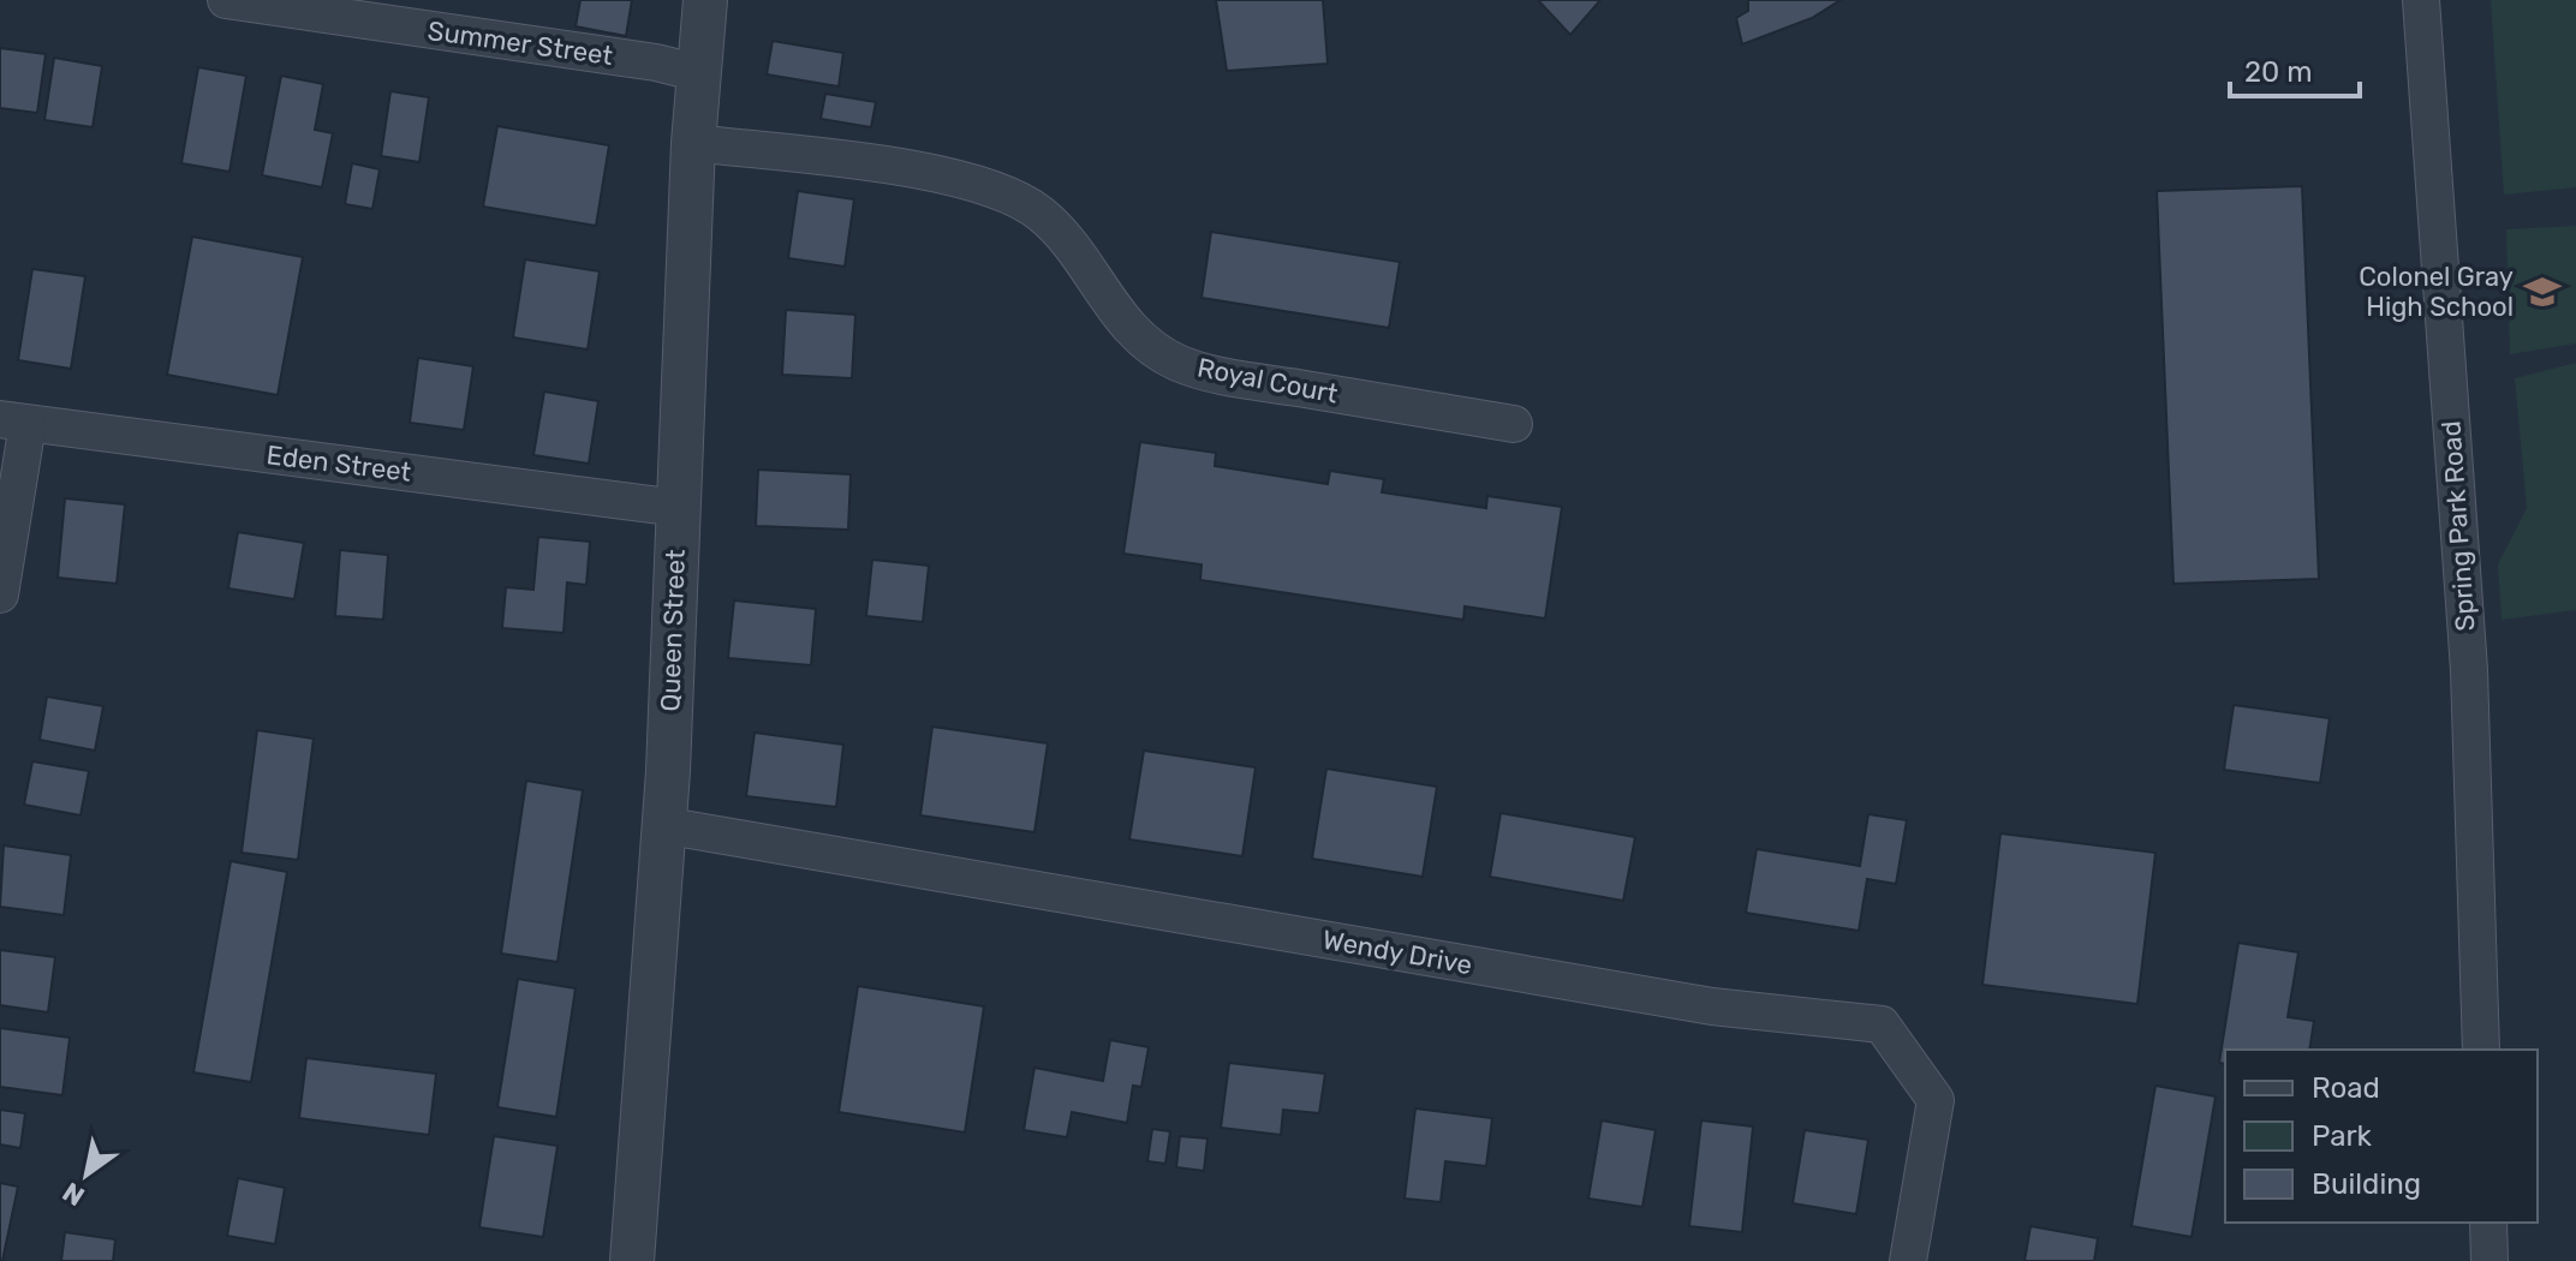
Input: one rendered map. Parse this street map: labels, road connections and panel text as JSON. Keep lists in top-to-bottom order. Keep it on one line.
{"streets":{"street":["Summer Street","Royal Court","Eden Street","Spring Park Road","Queen Street","Wendy Drive"]},"crossings":[["Summer Street","Queen Street"],["Royal Court","Queen Street"],["Eden Street","Queen Street"],["Queen Street","Wendy Drive"]],"places":{"school or university":["Colonel Gray High School"]},"legend":["Road","Park","Building"],"scale_bar":"20 m","north":"bottom left"}
